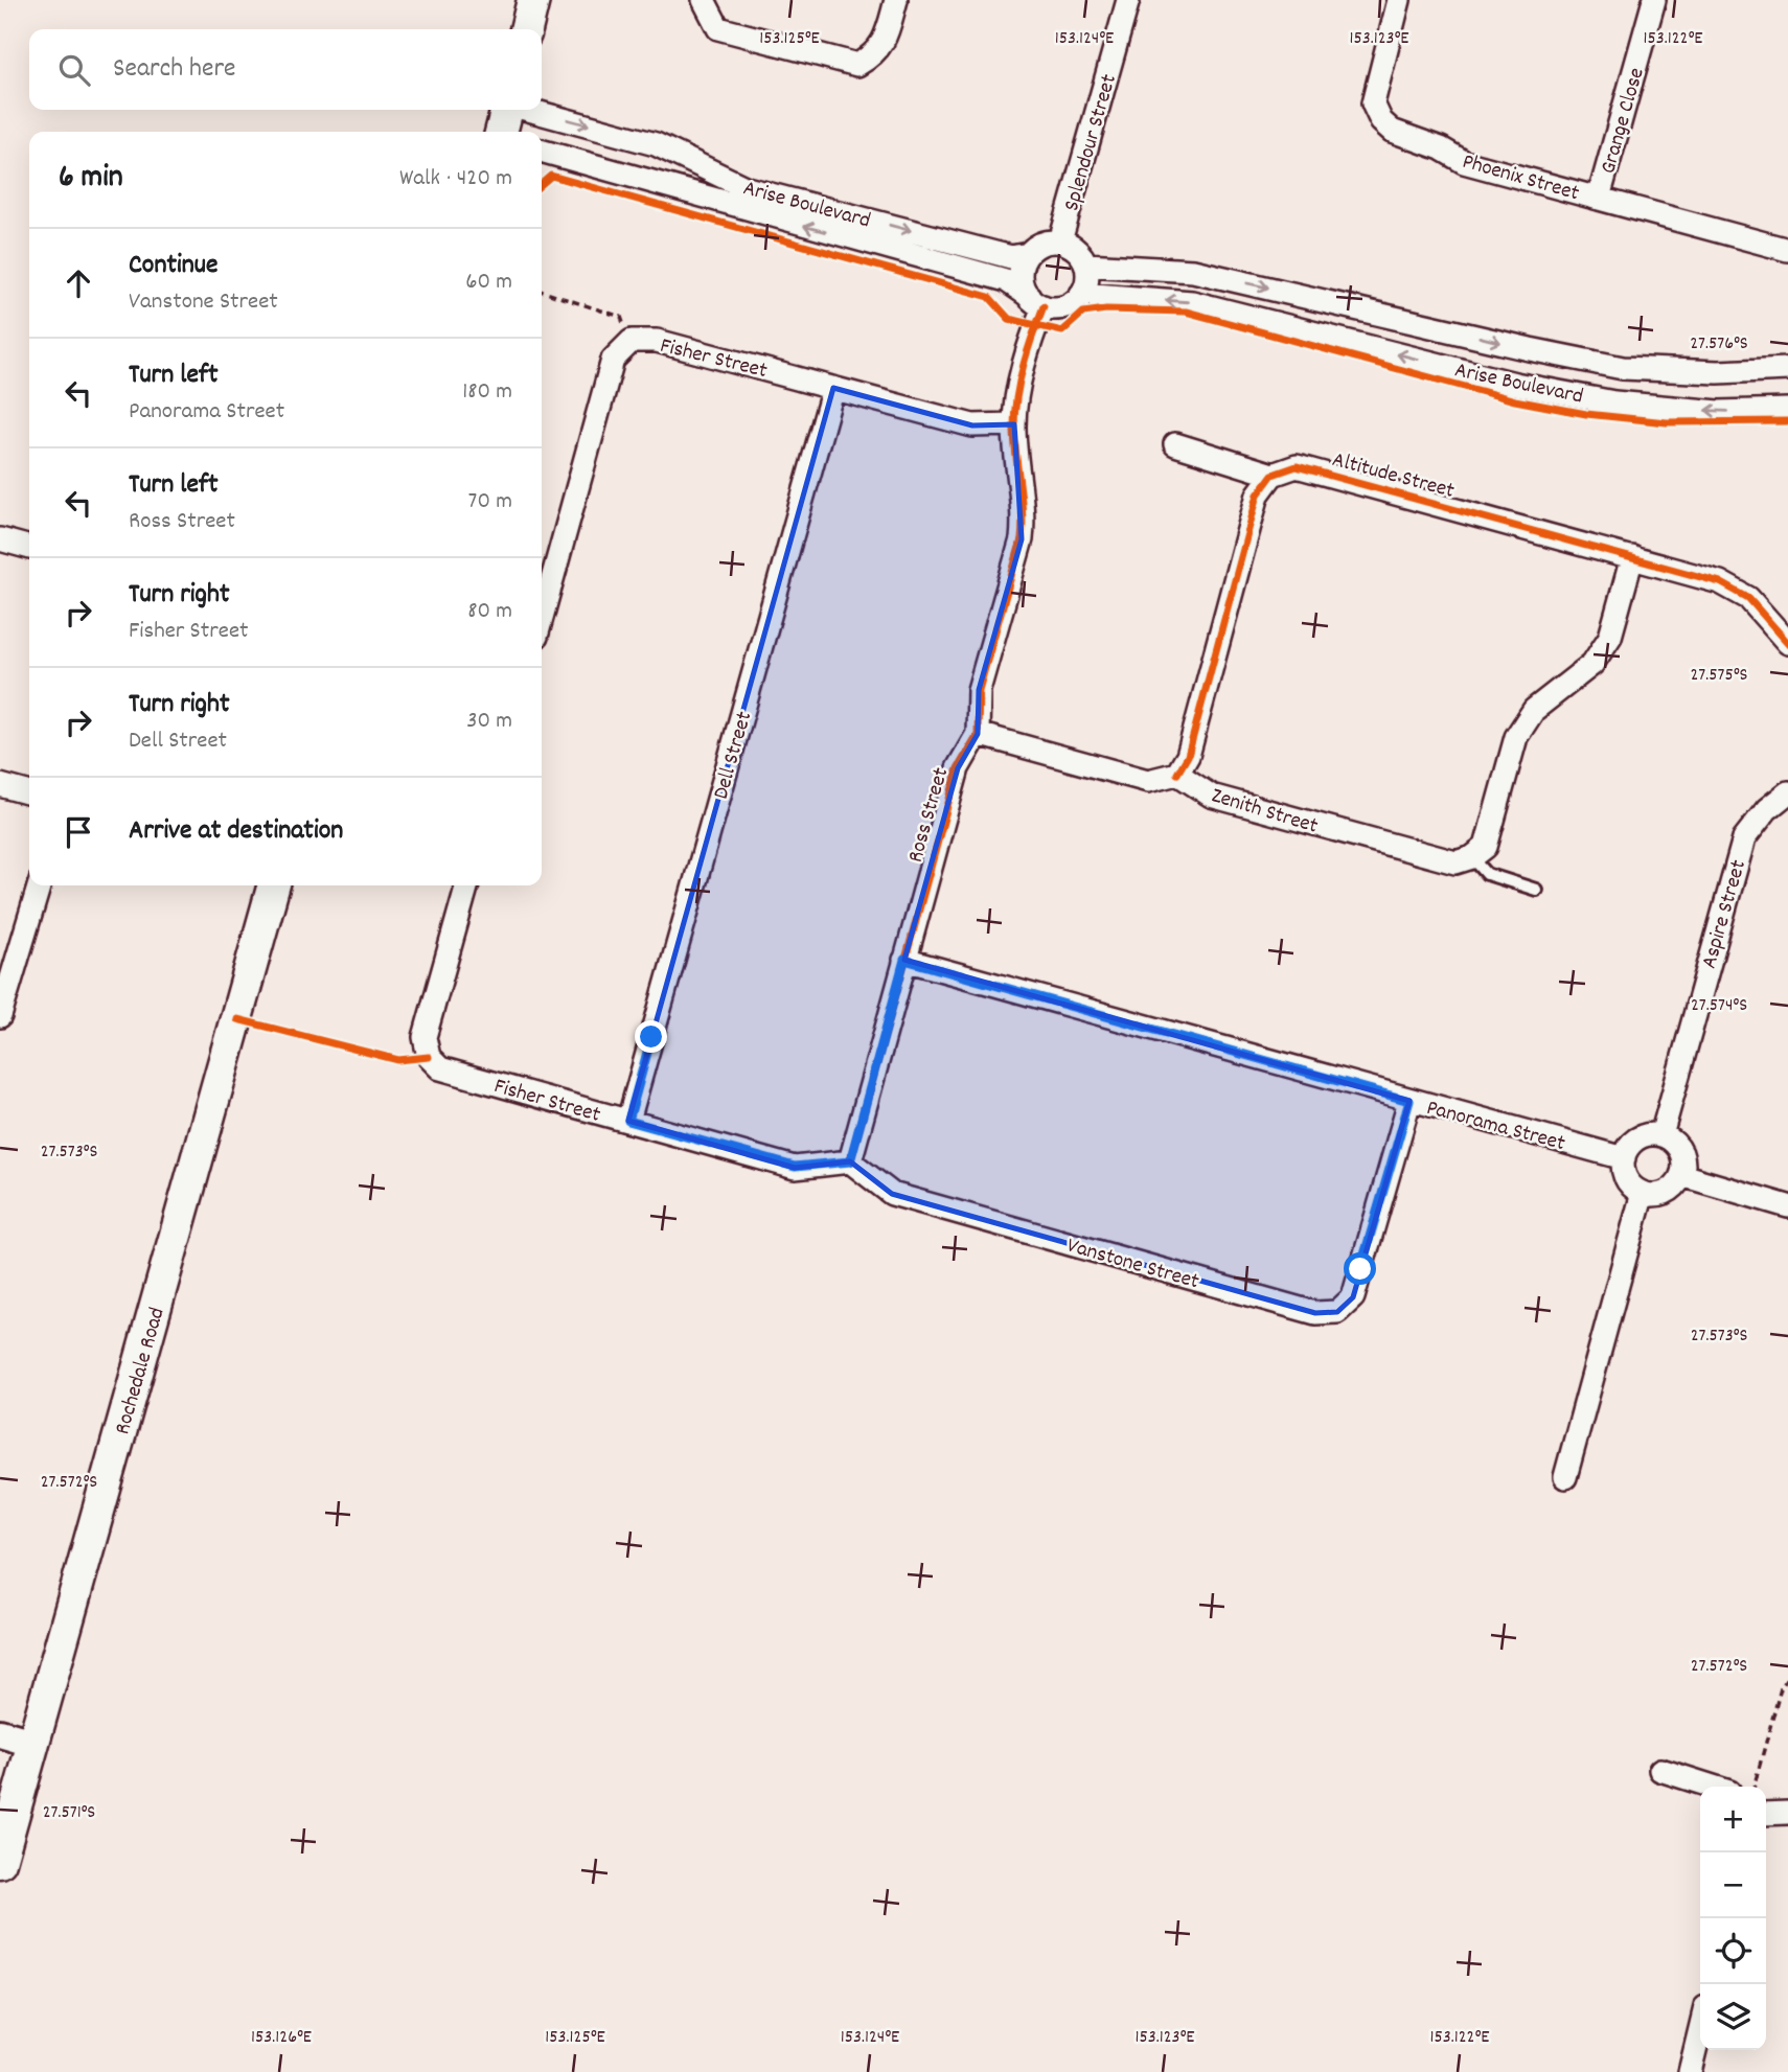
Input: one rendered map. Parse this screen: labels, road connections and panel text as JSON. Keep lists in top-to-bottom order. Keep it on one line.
{"streets":{"main road":["Rochedale Road"],"street":["Grange Close","Splendour Street","Phoenix Street","Arise Boulevard","Fisher Street","Altitude Street","Dell Street","Zenith Street","Ross Street","Aspire Street","Panorama Street","Vanstone Street"]},"crossings":[["Grange Close","Phoenix Street"],["Splendour Street","Arise Boulevard"],["Splendour Street","Ross Street"],["Arise Boulevard","Ross Street"],["Fisher Street","Dell Street"],["Fisher Street","Ross Street"],["Fisher Street","Vanstone Street"],["Ross Street","Panorama Street"],["Ross Street","Vanstone Street"],["Aspire Street","Panorama Street"],["Panorama Street","Vanstone Street"]],"page":{"search":"Search here","heading":["6 min","Walk · 420 m"],"list":[["Continue","Vanstone Street","60 m"],["Turn left","Panorama Street","180 m"],["Turn left","Ross Street","70 m"],["Turn right","Fisher Street","80 m"],["Turn right","Dell Street","30 m"],"Arrive at destination"],"map_buttons":["+","−"]},"coordinates":["153.125°E","153.124°E","153.123°E","153.122°E","27.576°S","27.575°S","27.574°S","27.573°S","27.572°S","27.571°S","153.126°E"]}
